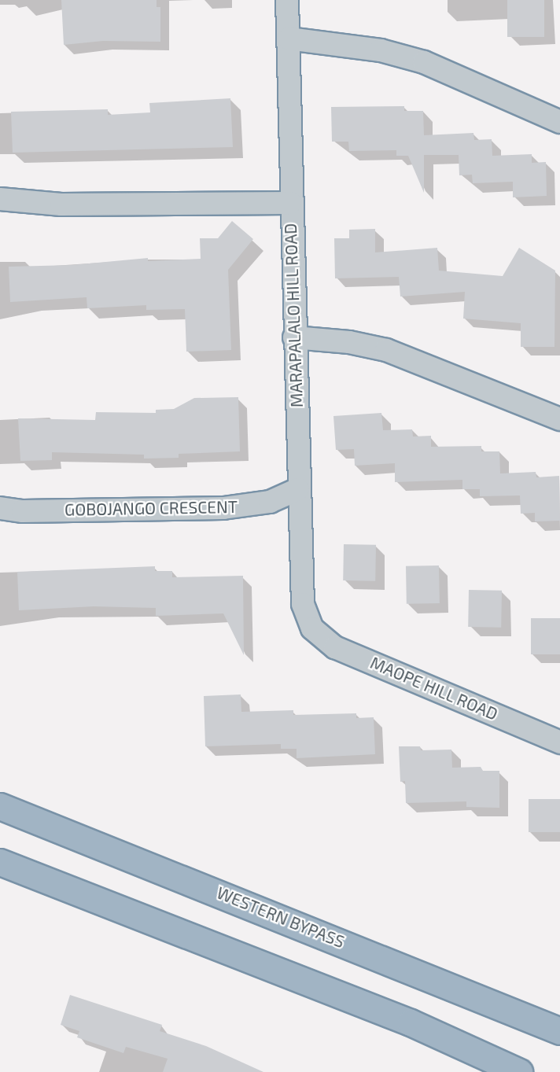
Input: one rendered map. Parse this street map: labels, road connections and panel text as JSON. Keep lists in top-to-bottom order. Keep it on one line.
{"streets":{"highway":["WESTERN BYPASS"],"street":["MARAPALALO HILL ROAD","GOBOJANGO CRESCENT","MAOPE HILL ROAD"]},"crossings":[["MARAPALALO HILL ROAD","GOBOJANGO CRESCENT"],["MARAPALALO HILL ROAD","MAOPE HILL ROAD"]]}
